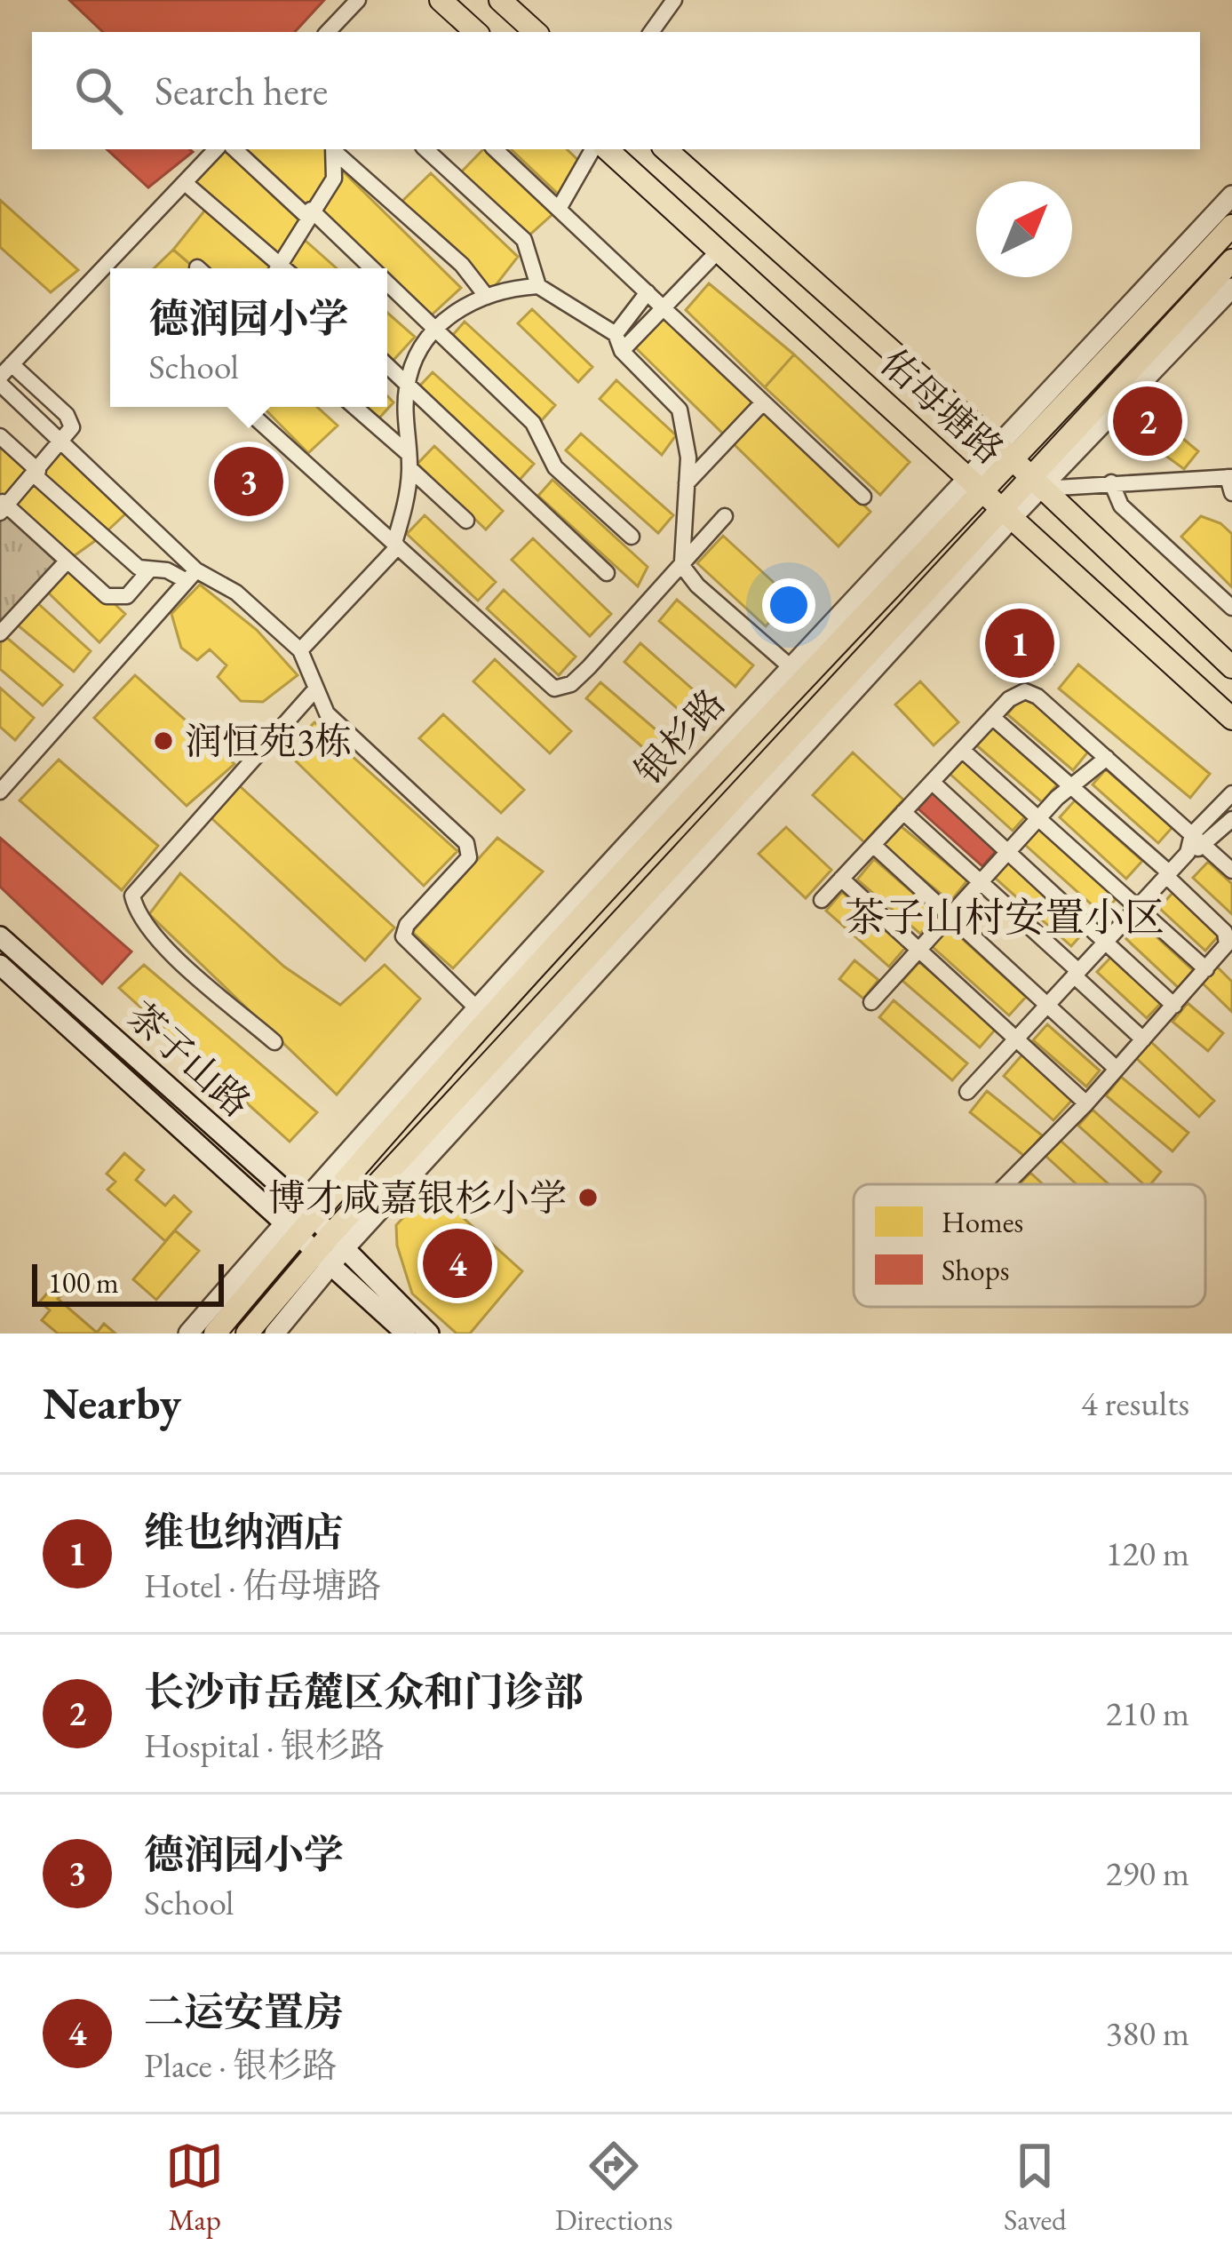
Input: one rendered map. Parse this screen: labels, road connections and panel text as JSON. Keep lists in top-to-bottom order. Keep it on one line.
{"streets":{"main road":["佑母塘路","银杉路","茶子山路"]},"crossings":[["佑母塘路","银杉路"],["银杉路","茶子山路"]],"districts":["茶子山村安置小区"],"places":["润恒苑3栋","博才咸嘉银杉小学"],"legend":["Homes","Shops"],"scale_bar":"100 m","north":"top right","page":{"search":"Search here","popup":["德润园小学","School"],"pins":["2","3","1","4"],"scale":"100 m","heading":["Nearby","4 results"],"list":[{"mark":"1","name":"维也纳酒店","note":"Hotel · 佑母塘路","value":"120 m"},{"mark":"2","name":"长沙市岳麓区众和门诊部","note":"Hospital · 银杉路","value":"210 m"},{"mark":"3","name":"德润园小学","note":"School","value":"290 m"},{"mark":"4","name":"二运安置房","note":"Place · 银杉路","value":"380 m"}],"nav":["Map","Directions","Saved"]}}
